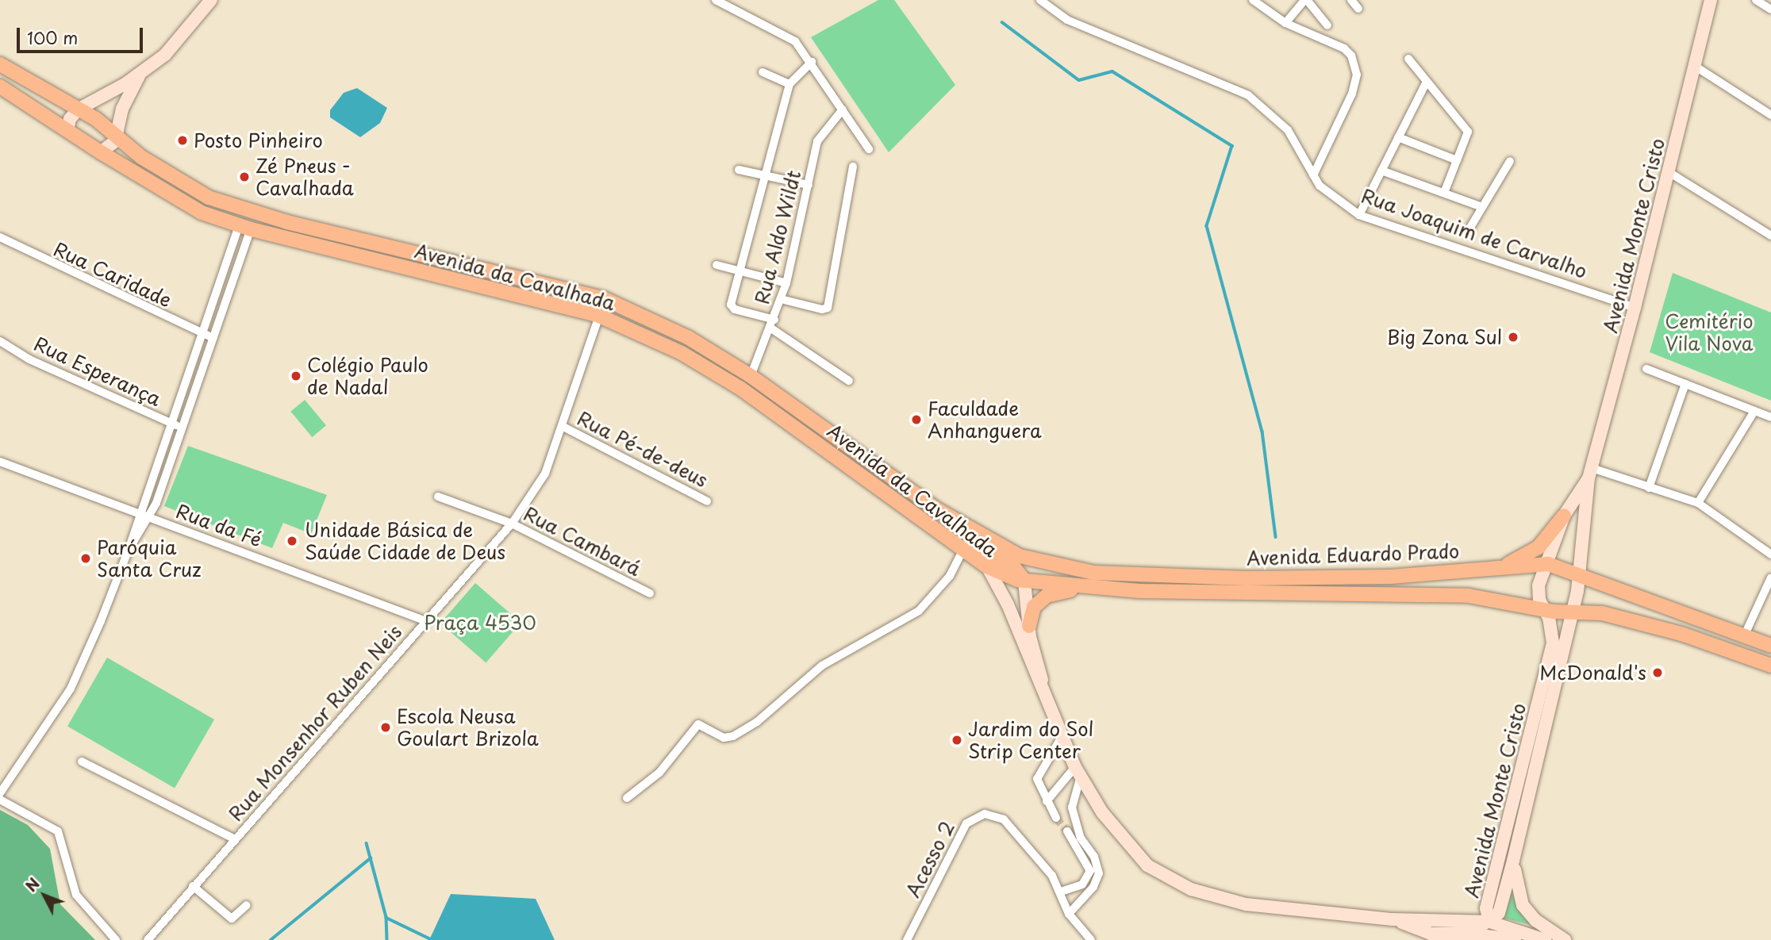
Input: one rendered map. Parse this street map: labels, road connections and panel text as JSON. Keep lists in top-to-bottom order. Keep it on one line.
{"streets":{"main road":["Avenida Monte Cristo","Avenida da Cavalhada","Avenida Eduardo Prado"],"street":["Rua Joaquim de Carvalho","Rua Aldo Wildt","Rua Caridade","Rua Esperança","Rua Pé-de-deus","Rua da Fé","Rua Cambará","Rua Monsenhor Ruben Neis","Acesso 2"]},"crossings":[["Rua Joaquim de Carvalho","Avenida Monte Cristo"],["Avenida Monte Cristo","Avenida da Cavalhada"],["Avenida Monte Cristo","Avenida Eduardo Prado"],["Rua Aldo Wildt","Avenida da Cavalhada"],["Avenida da Cavalhada","Avenida Eduardo Prado"],["Avenida da Cavalhada","Rua Monsenhor Ruben Neis"],["Rua Pé-de-deus","Rua Monsenhor Ruben Neis"],["Rua da Fé","Rua Monsenhor Ruben Neis"],["Rua Cambará","Rua Monsenhor Ruben Neis"]],"parks":["Cemitério Vila Nova","Praça 4530"],"places":["Posto Pinheiro","Zé Pneus - Cavalhada","Big Zona Sul","Colégio Paulo de Nadal","Faculdade Anhanguera","Unidade Básica de Saúde Cidade de Deus","Paróquia Santa Cruz","McDonald's","Escola Neusa Goulart Brizola","Jardim do Sol Strip Center"],"scale_bar":"100 m","north":"top left"}
